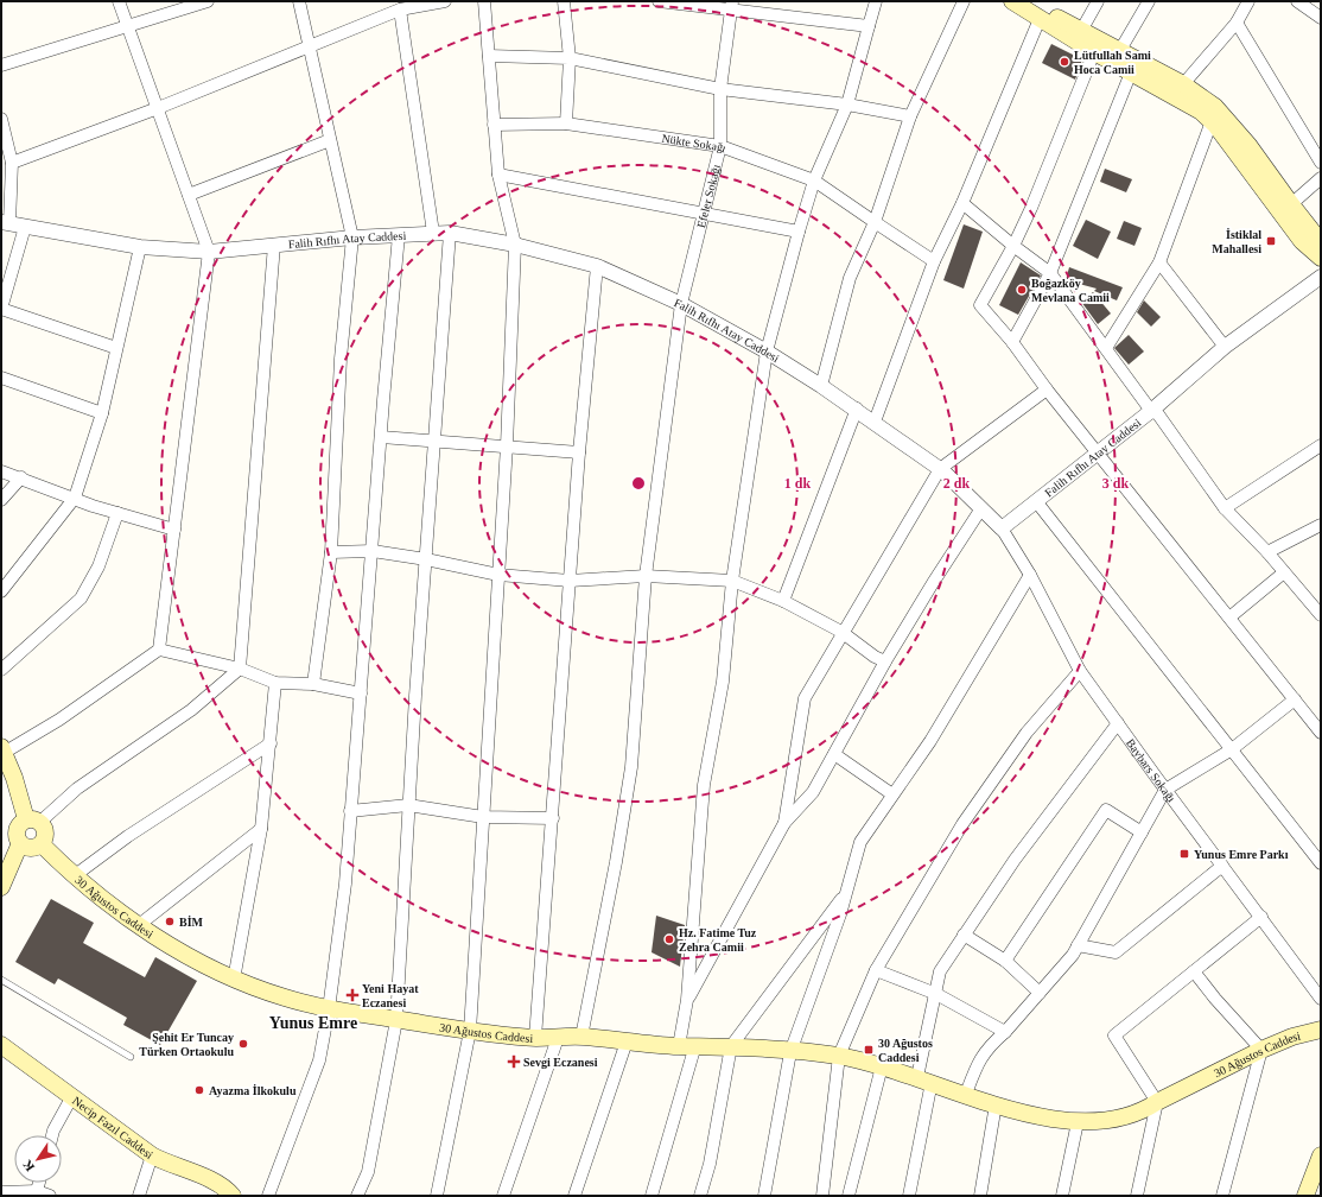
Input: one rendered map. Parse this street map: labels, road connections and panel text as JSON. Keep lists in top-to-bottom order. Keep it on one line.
{"streets":{"main road":["30 Ağustos Caddesi","Necip Fazıl Caddesi"],"street":["Nükte Sokağı","Efeler Sokağı","Falih Rıfhı Atay Caddesi","Baybars Sokağı"]},"crossings":[["Nükte Sokağı","Efeler Sokağı"],["Efeler Sokağı","Falih Rıfhı Atay Caddesi"],["Efeler Sokağı","30 Ağustos Caddesi"],["Falih Rıfhı Atay Caddesi","Baybars Sokağı"]],"districts":["Yunus Emre"],"places":{"other":["Lütfullah Sami Hoca Camii","Boğazköy Mevlana Camii","BİM","Hz. Fatime Tuz Zehra Camii","Şehit Er Tuncay Türken Ortaokulu","Ayazma İlkokulu"],"transit":["İstiklal Mahallesi","Yunus Emre Parkı","30 Ağustos Caddesi"],"health":["Yeni Hayat Eczanesi","Sevgi Eczanesi"]},"north":"bottom left","rings":["1 dk","2 dk","3 dk"]}
